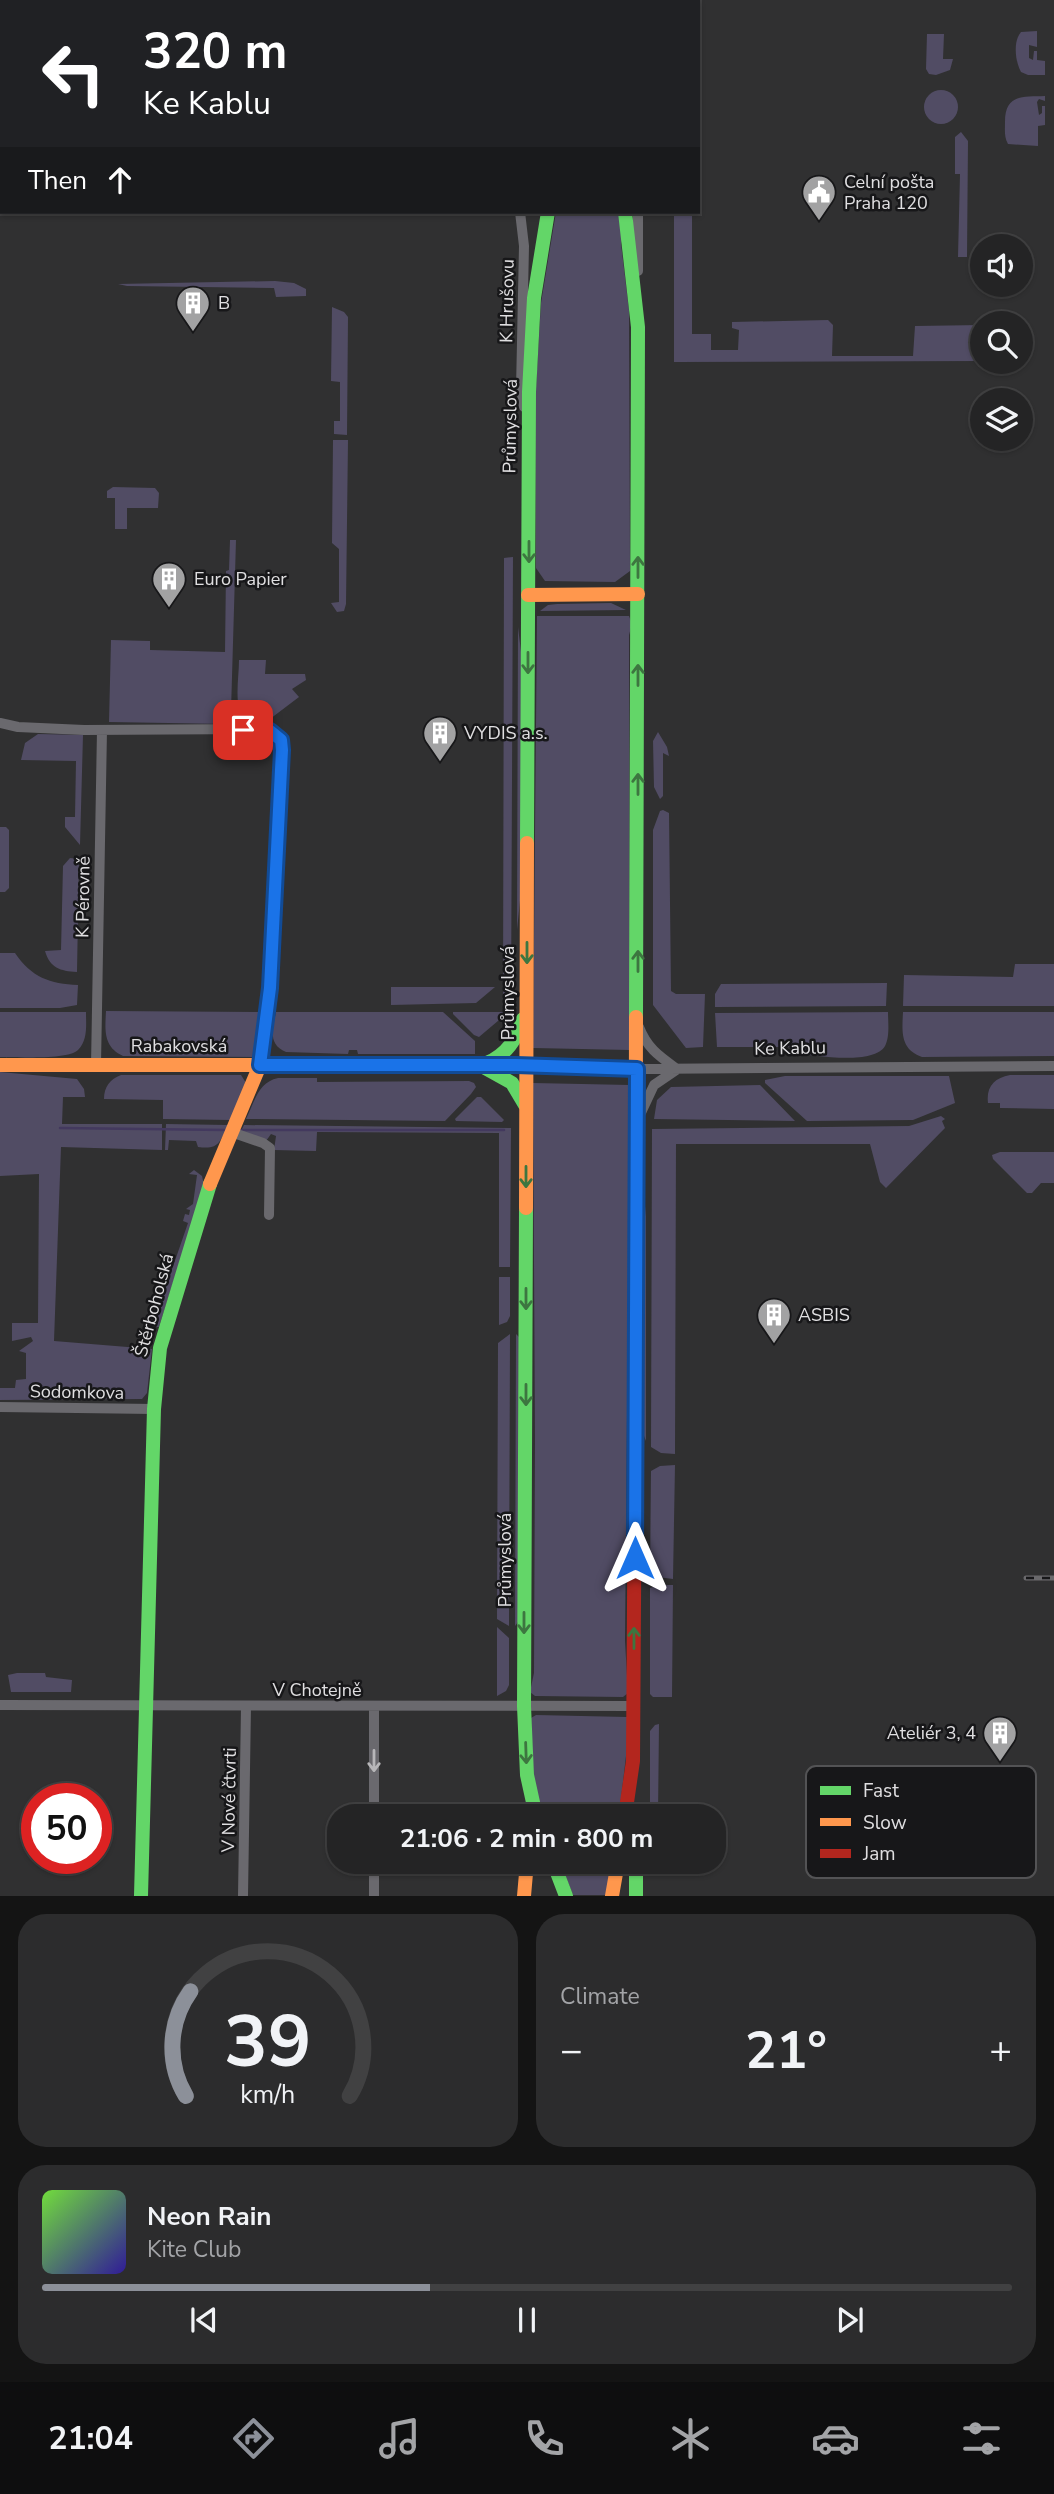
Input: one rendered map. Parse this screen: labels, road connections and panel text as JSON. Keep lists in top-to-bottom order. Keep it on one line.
{"streets":{"main road":["Průmyslová","Rabakovská","Ke Kablu","Štěrboholská"],"street":["K Hrušovu","K Pérovně","Sodomkova","V Chotejně","V Nové čtvrti"]},"crossings":[["K Hrušovu","Průmyslová"],["Průmyslová","Rabakovská"],["Průmyslová","Ke Kablu"],["Průmyslová","V Chotejně"],["K Pérovně","Rabakovská"],["K Pérovně","Štěrboholská"],["Rabakovská","Ke Kablu"],["Rabakovská","Štěrboholská"],["Štěrboholská","Sodomkova"],["Štěrboholská","V Chotejně"],["V Chotejně","V Nové čtvrti"]],"places":{"public building":["Celní pošta Praha 120"],"building":["B","Euro Papier","VYDIS a.s.","ASBIS","Ateliér 3, 4"]},"legend":["Fast","Slow","Jam"],"page":{"turn":["320 m","Ke Kablu"],"then":"Then","limit":"50","trip":"21:06 · 2 min · 800 m","tile":"Climate","heat":["−","21°","+"],"song":["Neon Rain","Kite Club"],"tabs":"21:04","gauge":["39","km/h"]}}
